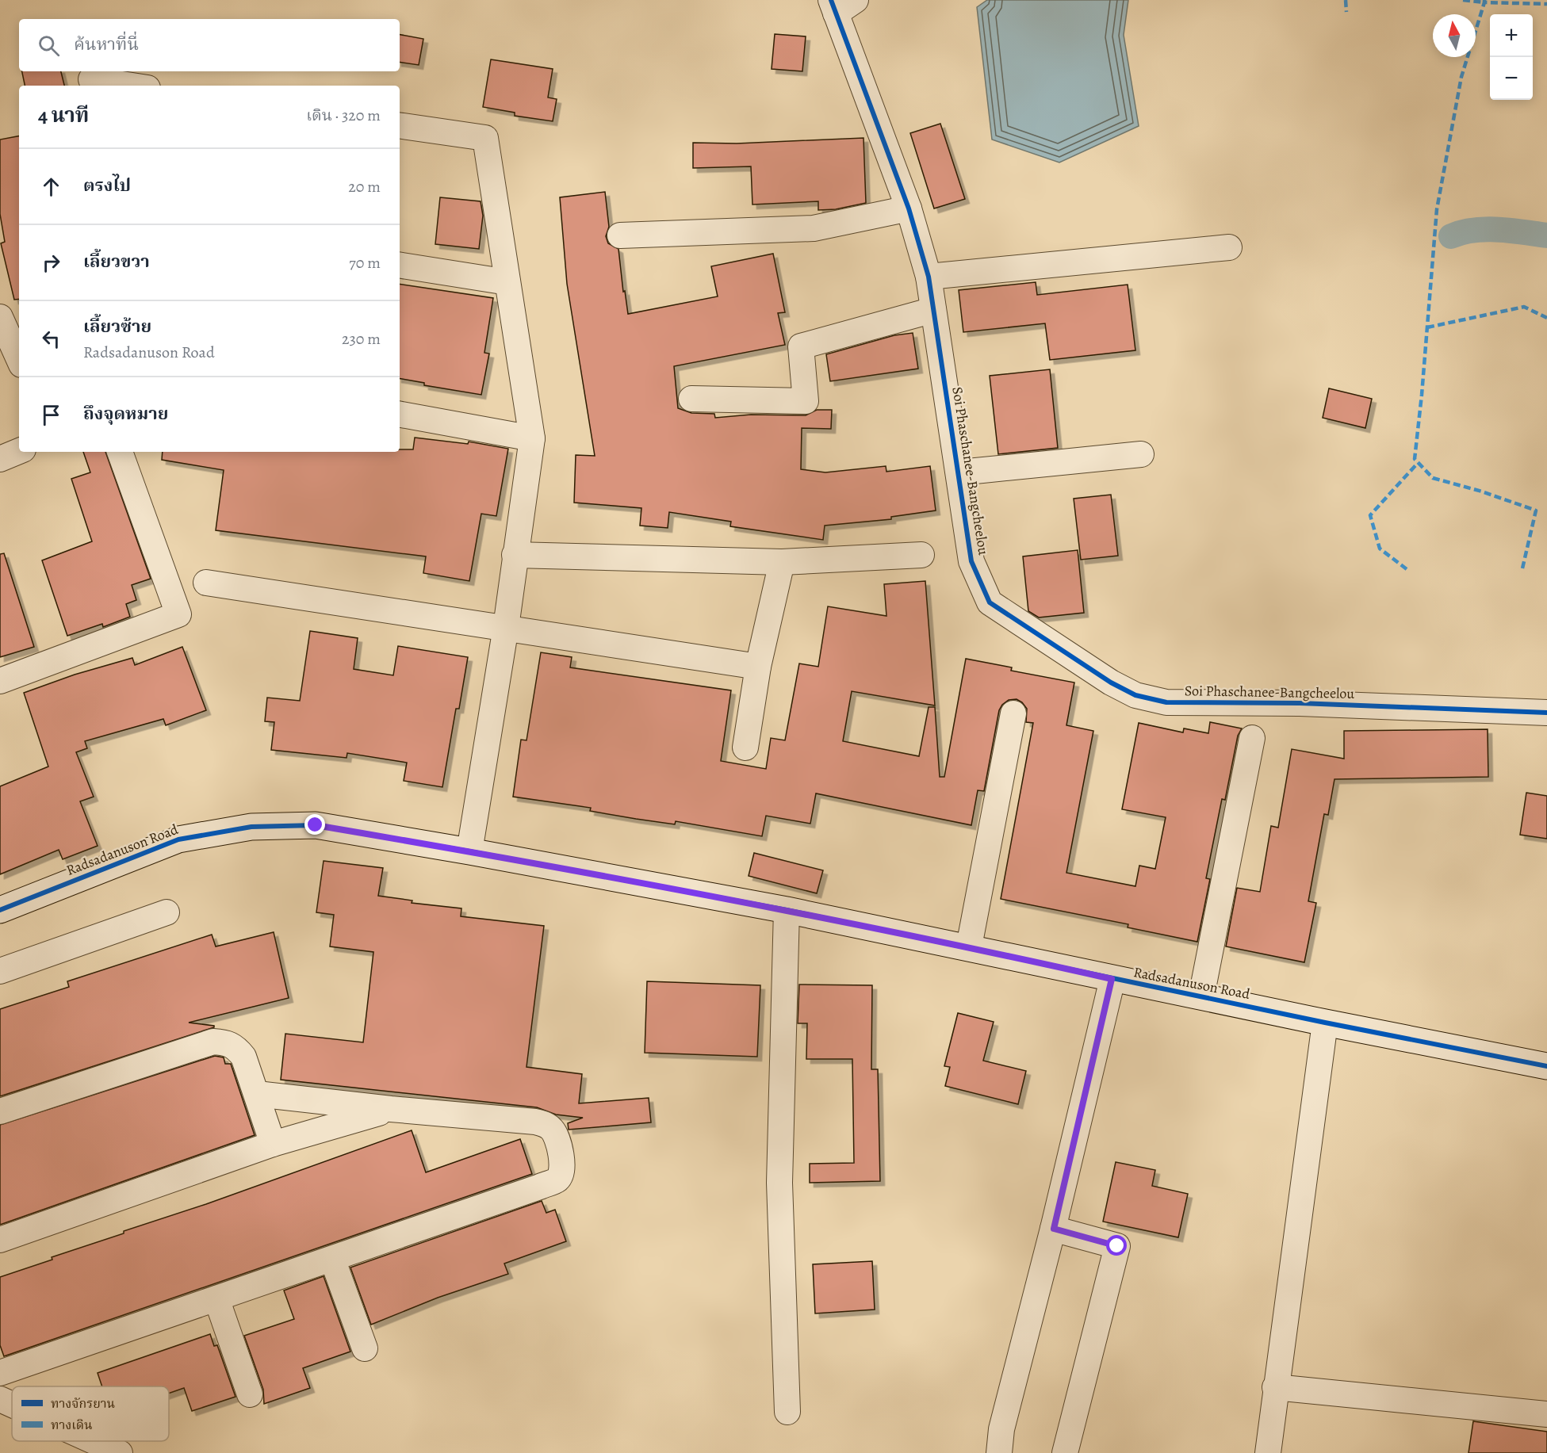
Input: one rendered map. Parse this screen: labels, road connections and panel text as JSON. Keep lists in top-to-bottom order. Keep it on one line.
{"streets":{"street":["Soi Phaschanee-Bangcheelou","Radsadanuson Road"]},"legend":["ทางจักรยาน","ทางเดิน"],"north":"top","page":{"map_buttons":["+","−"],"search":"ค้นหาที่นี่","heading":["4 นาที","เดิน · 320 m"],"list":[["ตรงไป","20 m"],["เลี้ยวขวา","70 m"],["เลี้ยวซ้าย","Radsadanuson Road","230 m"],"ถึงจุดหมาย"]}}
